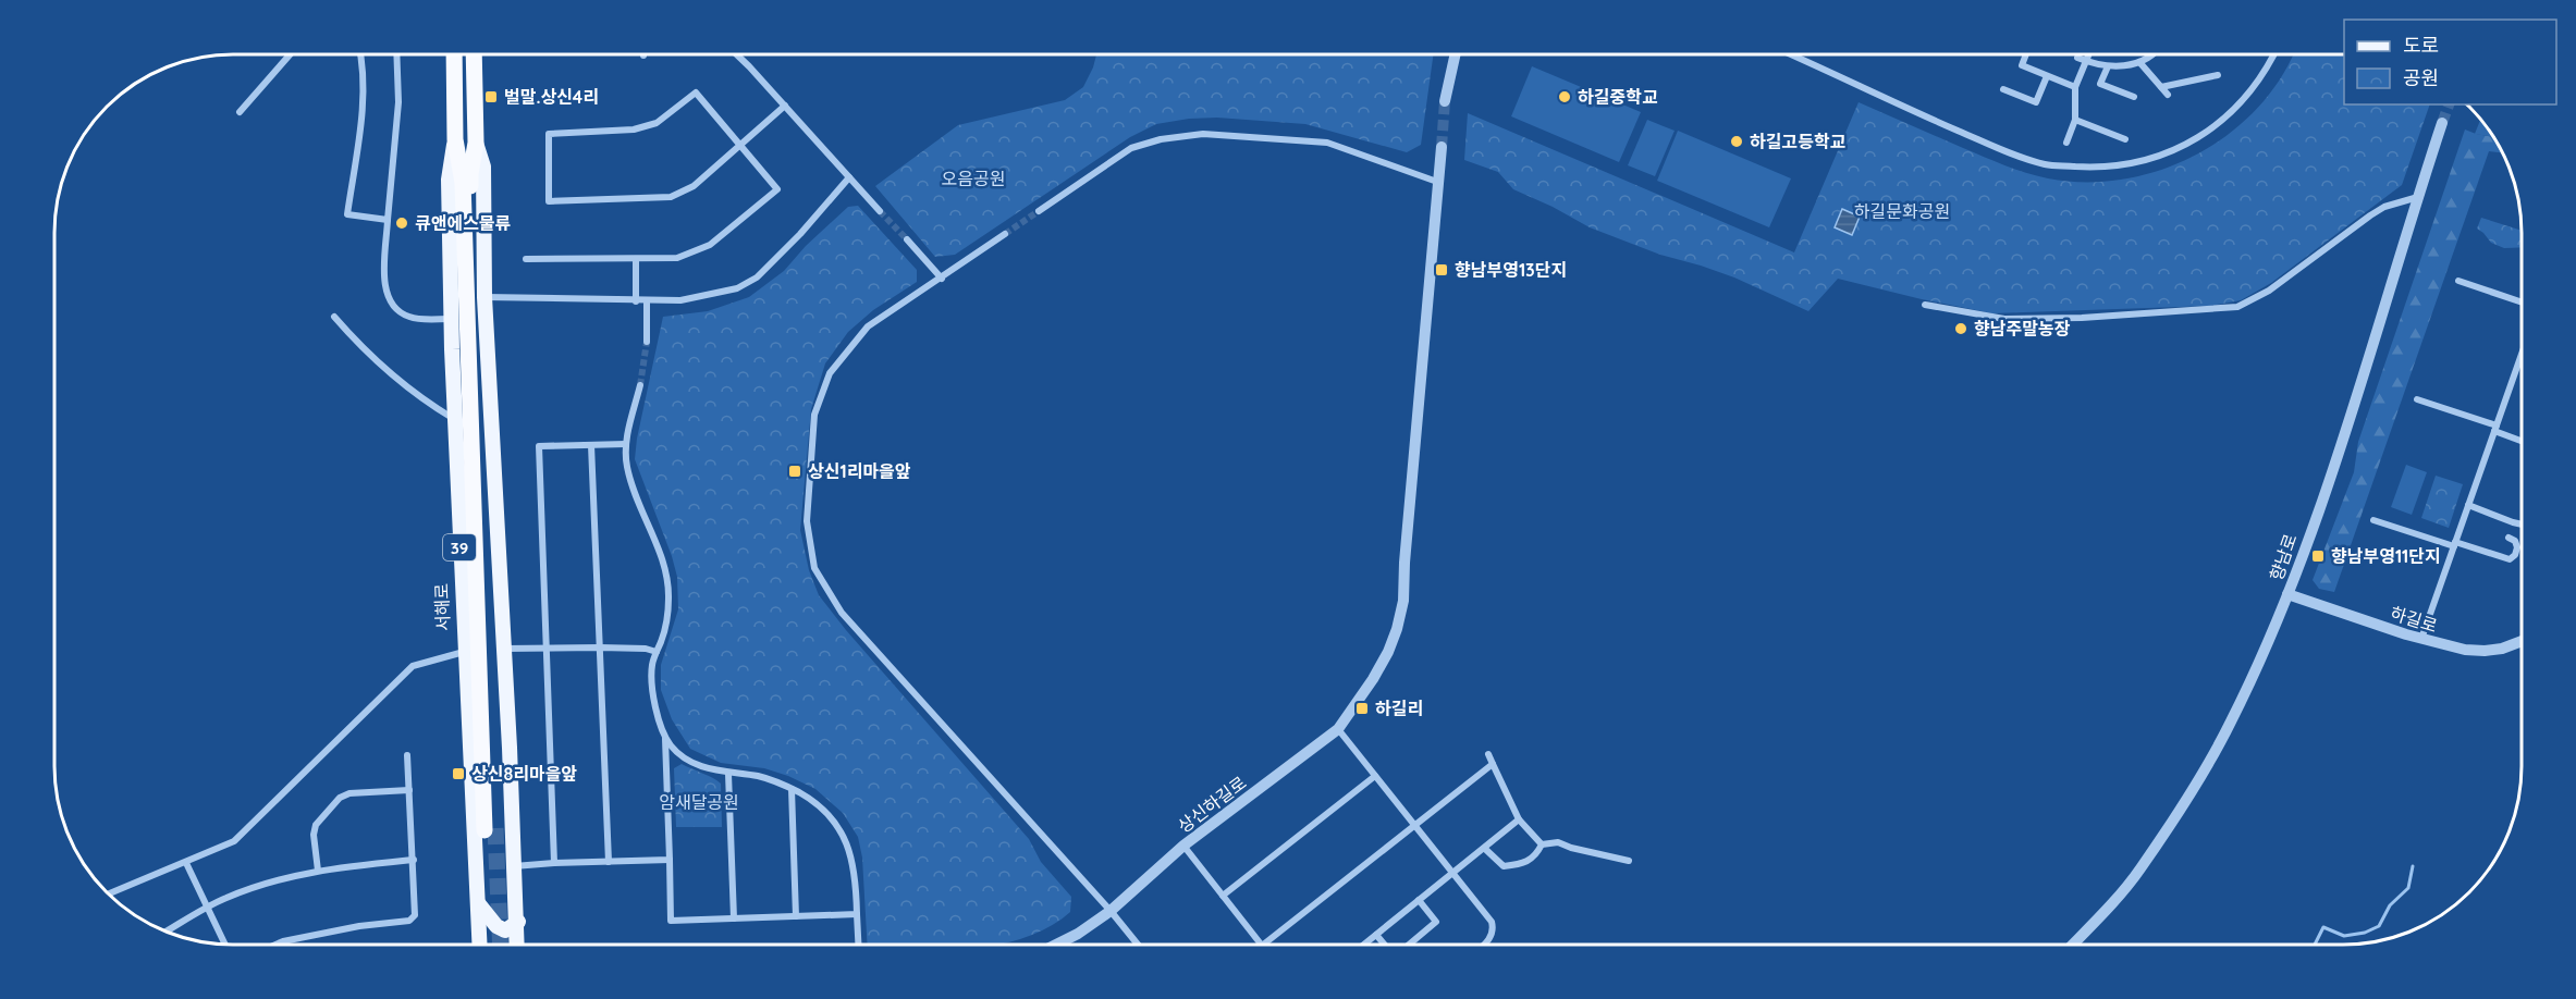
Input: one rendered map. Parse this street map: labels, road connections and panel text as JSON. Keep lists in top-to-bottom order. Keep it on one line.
{"streets":{"highway":["39","서해로"],"street":["향남로","하길로","상신하길로"]},"crossings":[["향남로","하길로"]],"parks":["오음공원","하길문화공원","암새달공원"],"places":{"transit":["벌말.상신4리","향남부영13단지","상신1리마을앞","향남부영11단지","하길리","상신8리마을앞"],"other":["하길중학교","하길고등학교","큐앤에스물류","향남주말농장"]},"legend":["도로","공원"]}
